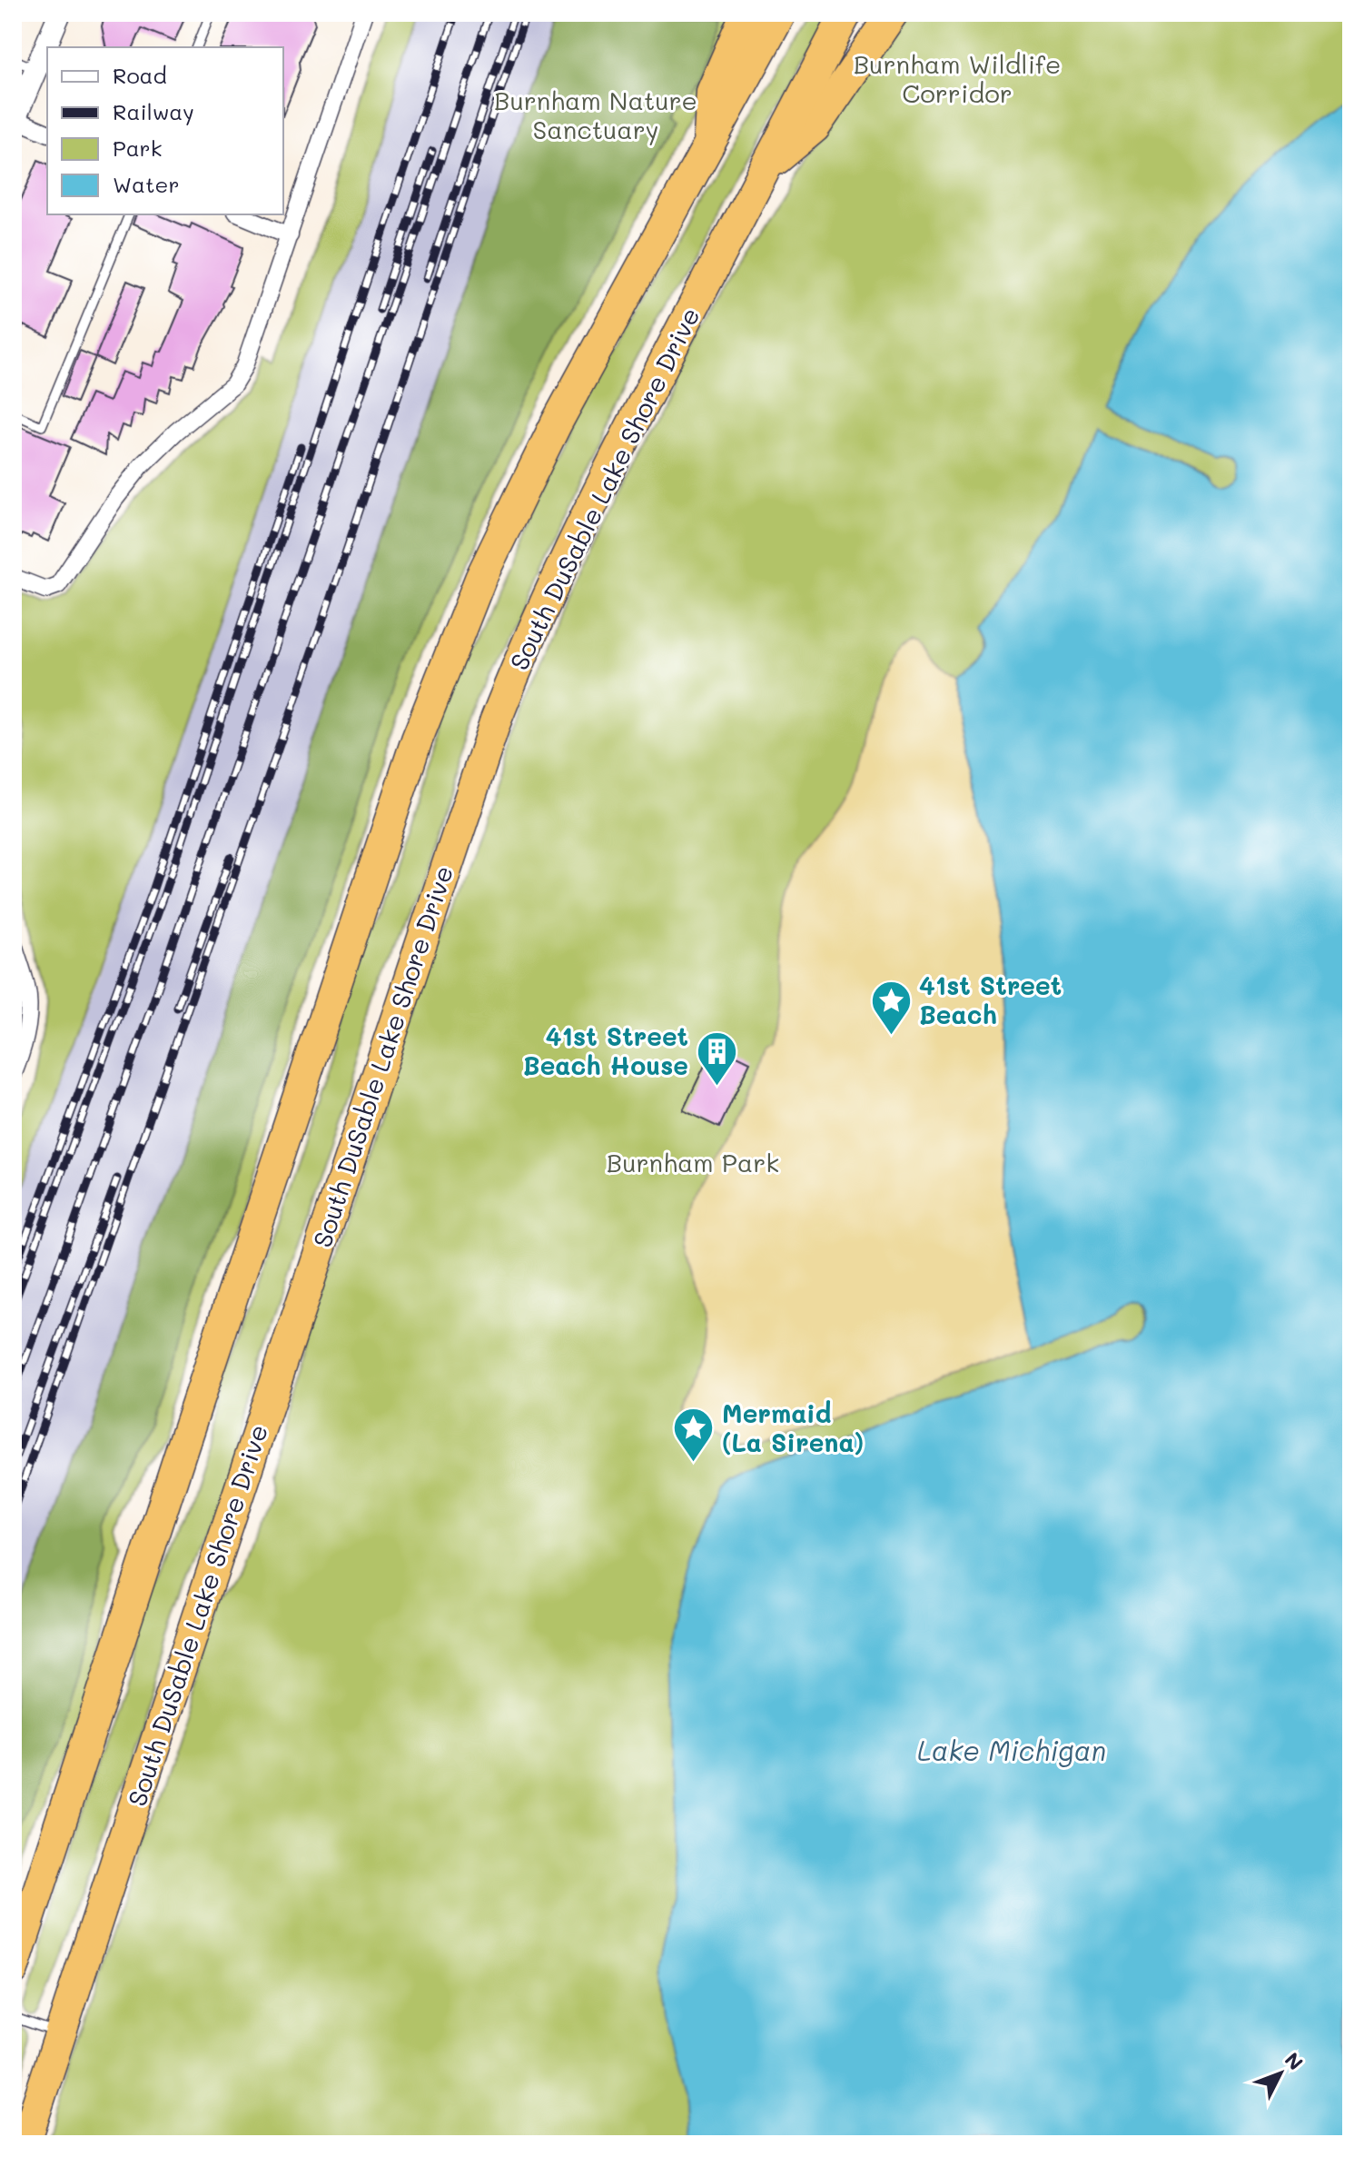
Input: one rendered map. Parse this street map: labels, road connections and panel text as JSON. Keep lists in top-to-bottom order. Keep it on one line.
{"streets":{"highway":["South DuSable Lake Shore Drive"]},"water":["Lake Michigan"],"parks":["Burnham Wildlife Corridor","Burnham Nature Sanctuary","Burnham Park"],"places":{"place":["41st Street Beach","Mermaid (La Sirena)"],"building":["41st Street Beach House"]},"legend":["Road","Railway","Park","Water"],"north":"top right"}
